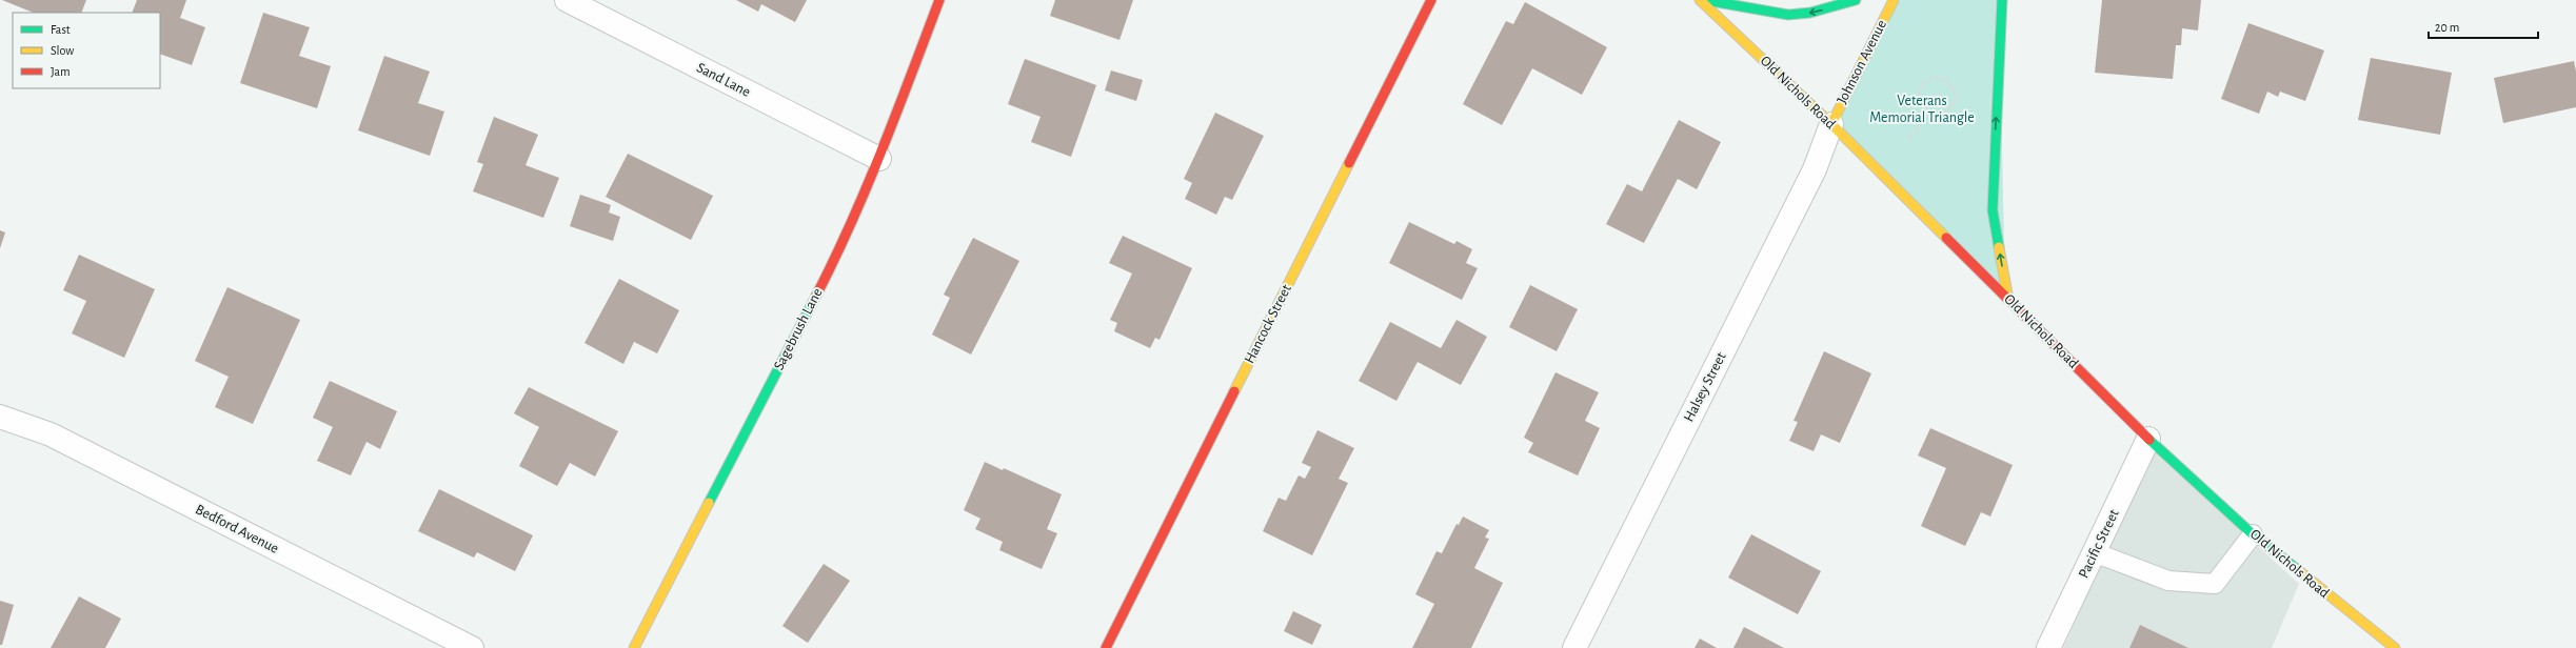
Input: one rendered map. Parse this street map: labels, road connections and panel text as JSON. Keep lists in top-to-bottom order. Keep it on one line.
{"streets":{"street":["Johnson Avenue","Sand Lane","Old Nichols Road","Hancock Street","Sagebrush Lane","Halsey Street","Bedford Avenue","Pacific Street"]},"crossings":[["Johnson Avenue","Old Nichols Road"],["Johnson Avenue","Halsey Street"],["Sand Lane","Sagebrush Lane"],["Old Nichols Road","Halsey Street"],["Old Nichols Road","Pacific Street"]],"parks":["Veterans Memorial Triangle"],"legend":["Fast","Slow","Jam"],"scale_bar":"20 m"}
